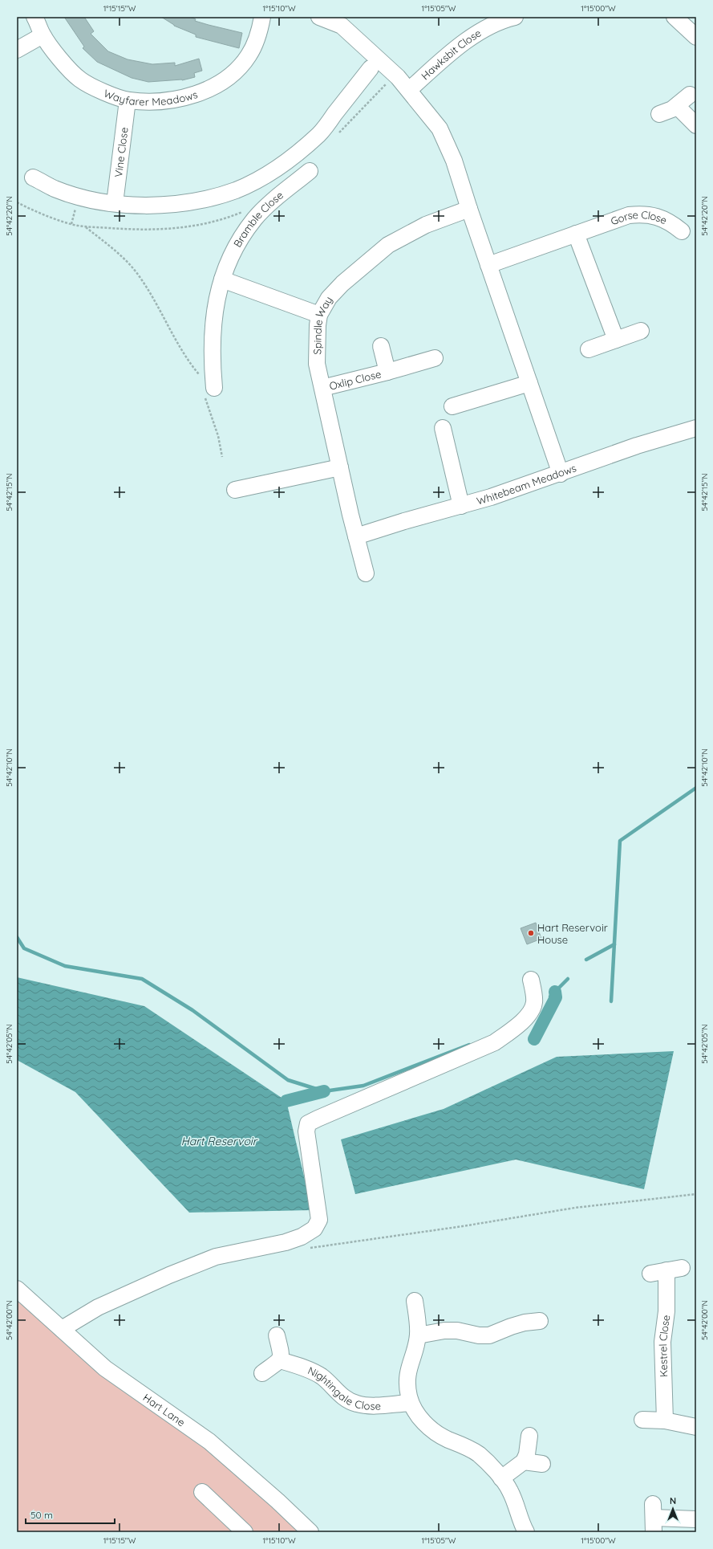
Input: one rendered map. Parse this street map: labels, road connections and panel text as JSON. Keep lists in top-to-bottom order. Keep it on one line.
{"streets":{"street":["Hawksbit Close","Wayfarer Meadows","Vine Close","Bramble Close","Gorse Close","Spindle Way","Oxlip Close","Whitebeam Meadows","Kestrel Close","Nightingale Close","Hart Lane"]},"crossings":[["Wayfarer Meadows","Vine Close"],["Spindle Way","Oxlip Close"],["Spindle Way","Whitebeam Meadows"]],"water":["Hart Reservoir"],"places":["Hart Reservoir House"],"scale_bar":"50 m","north":"top","coordinates":["1°15'15\"W","1°15'10\"W","1°15'05\"W","1°15'00\"W","54°42'20\"N","54°42'15\"N","54°42'10\"N","54°42'05\"N","54°42'00\"N"]}
